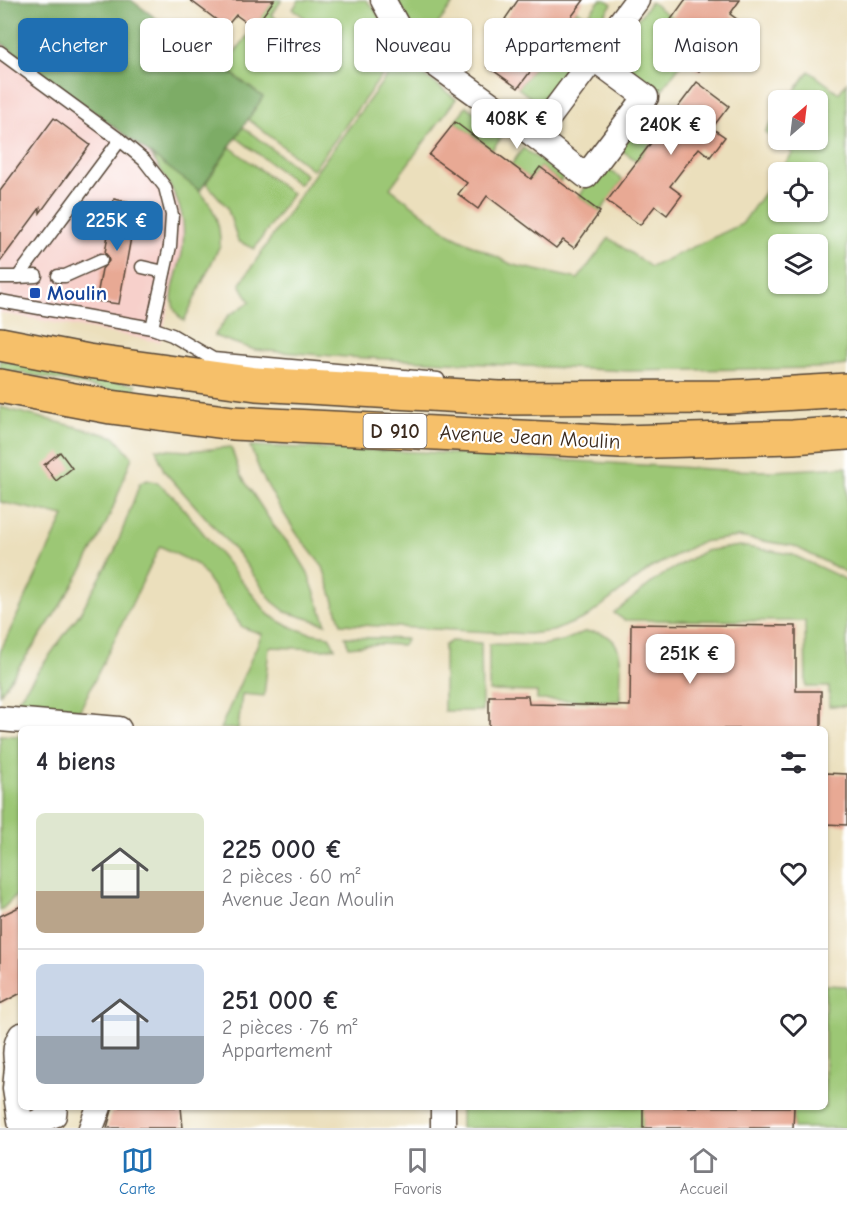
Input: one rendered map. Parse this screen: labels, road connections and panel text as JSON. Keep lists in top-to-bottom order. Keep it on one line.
{"streets":{"main road":["D 910","Avenue Jean Moulin"]},"places":{"transit":["Moulin"]},"north":"top right","page":{"chip":["Acheter","Louer","Filtres","Nouveau","Appartement","Maison"],"price":["408K €","240K €","225K €","251K €"],"heading":"4 biens","list":[{"name":"225 000 €","note":"2 pièces · 60 m² · Avenue Jean Moulin"},{"name":"251 000 €","note":"2 pièces · 76 m² · Appartement"}],"tabs":["Carte","Favoris","Accueil"]}}
